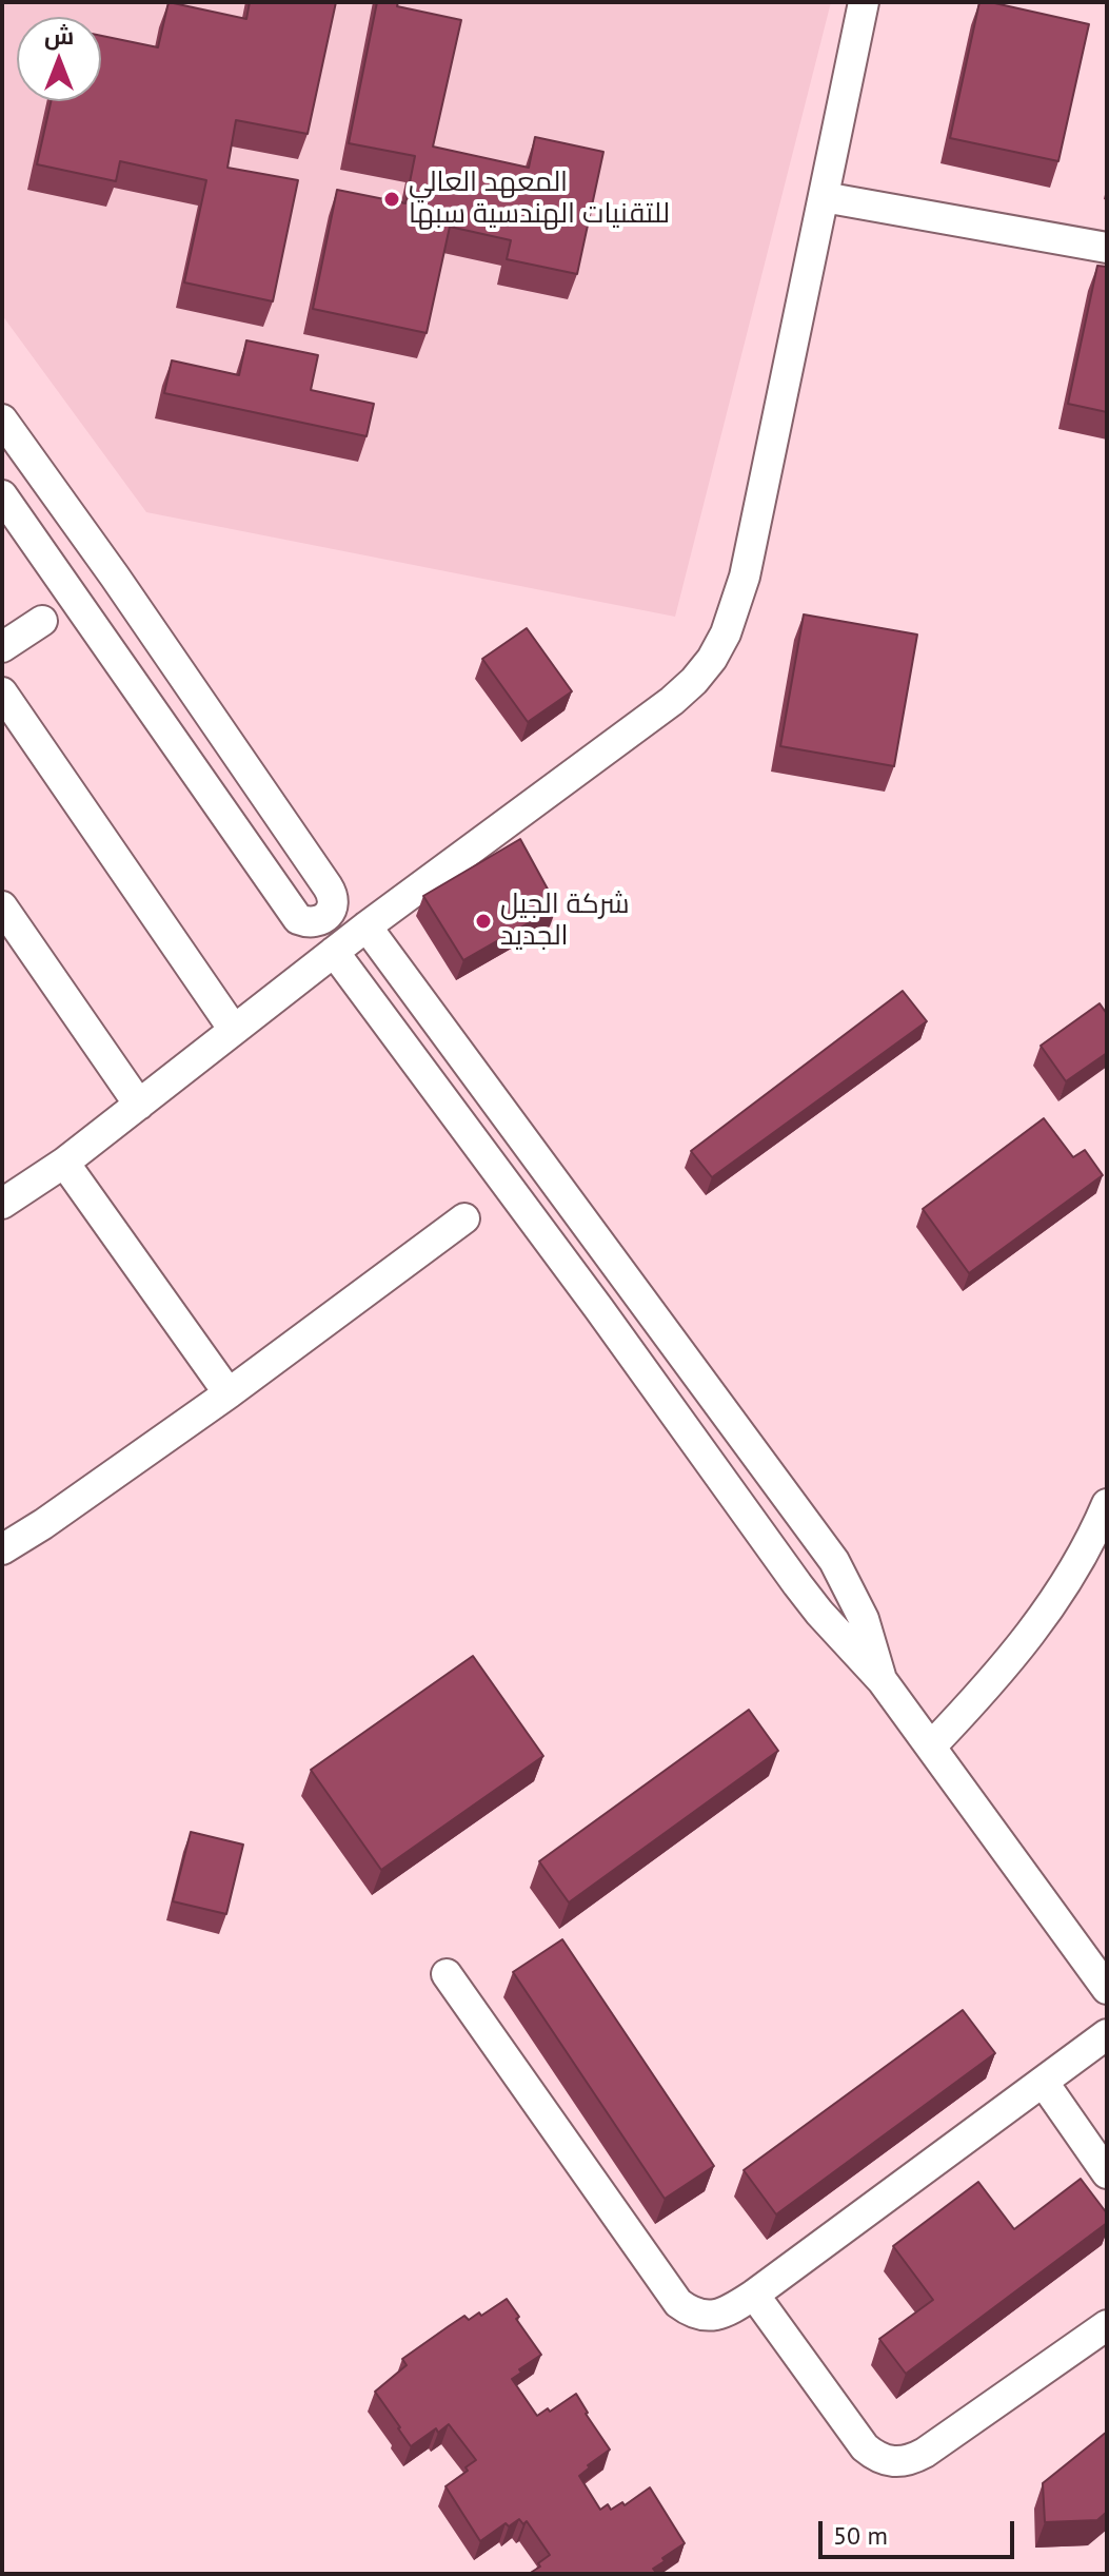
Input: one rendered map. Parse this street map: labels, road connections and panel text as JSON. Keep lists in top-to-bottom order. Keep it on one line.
{"places":["المعهد العالي للتقنيات الهندسية سبها","شركة الجيل الجديد"],"scale_bar":"50 m","north":"top"}
